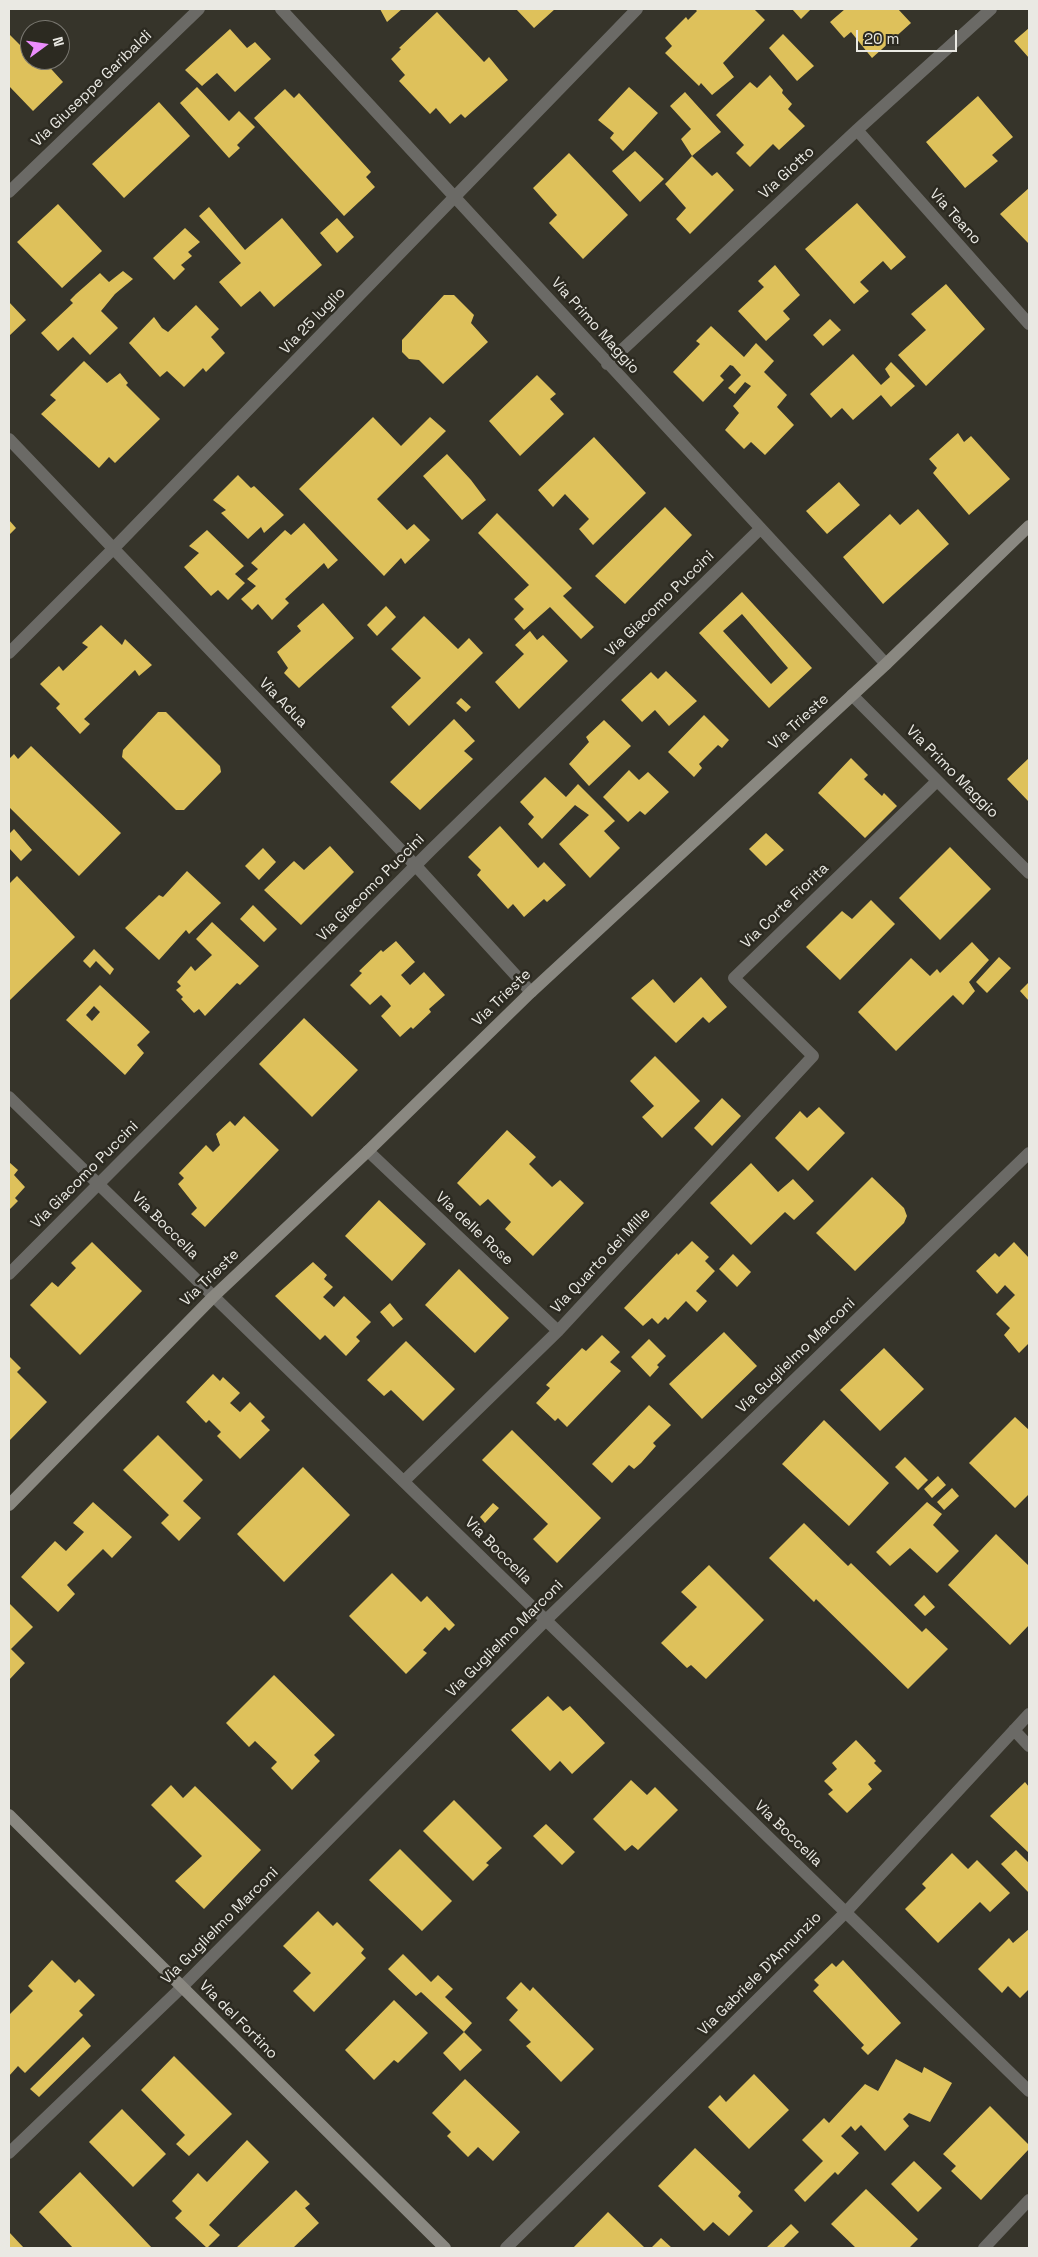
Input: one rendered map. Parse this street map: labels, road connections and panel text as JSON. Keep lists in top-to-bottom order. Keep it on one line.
{"streets":{"street":["Via Giuseppe Garibaldi","Via Giotto","Via Teano","Via 25 luglio","Via Primo Maggio","Via Giacomo Puccini","Via Adua","Via Trieste","Via Corte Fiorita","Via Boccella","Via delle Rose","Via Quarto dei Mille","Via Guglielmo Marconi","Via Gabriele D'Annunzio","Via del Fortino"]},"crossings":[["Via Giotto","Via Teano"],["Via Giotto","Via Primo Maggio"],["Via 25 luglio","Via Primo Maggio"],["Via 25 luglio","Via Adua"],["Via Primo Maggio","Via Giacomo Puccini"],["Via Primo Maggio","Via Trieste"],["Via Primo Maggio","Via Corte Fiorita"],["Via Giacomo Puccini","Via Adua"],["Via Giacomo Puccini","Via Boccella"],["Via Adua","Via Trieste"],["Via Trieste","Via Boccella"],["Via Trieste","Via delle Rose"],["Via Corte Fiorita","Via Quarto dei Mille"],["Via Boccella","Via Quarto dei Mille"],["Via Boccella","Via Guglielmo Marconi"],["Via Boccella","Via Gabriele D'Annunzio"],["Via delle Rose","Via Quarto dei Mille"],["Via Guglielmo Marconi","Via del Fortino"]],"scale_bar":"20 m","north":"right"}
